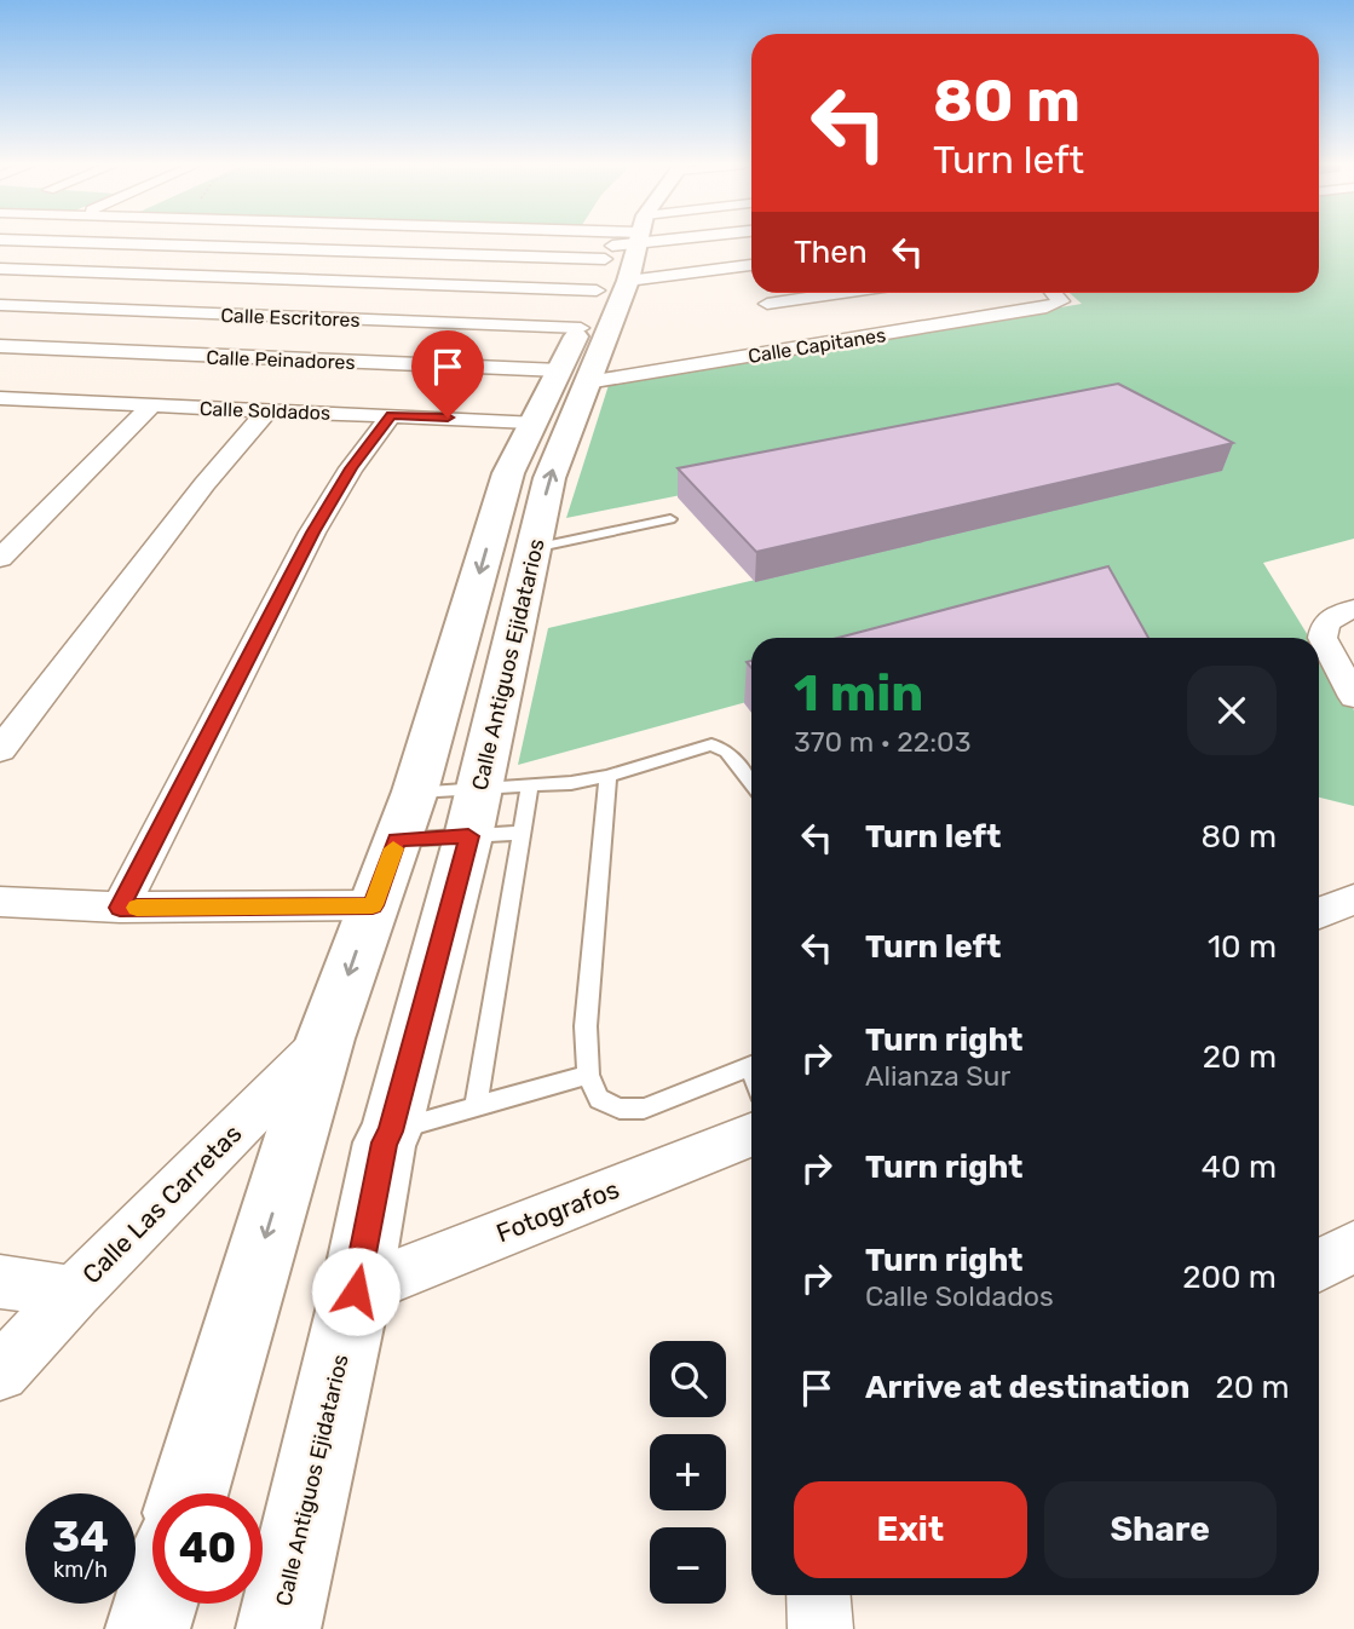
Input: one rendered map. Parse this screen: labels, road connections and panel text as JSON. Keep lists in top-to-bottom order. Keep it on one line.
{"streets":{"street":["Calle Escritores","Calle Capitanes","Calle Peinadores","Calle Soldados","Calle Antiguos Ejidatarios","Calle Las Carretas","Fotografos"]},"crossings":[["Calle Capitanes","Calle Peinadores"],["Calle Capitanes","Calle Antiguos Ejidatarios"],["Calle Peinadores","Calle Antiguos Ejidatarios"],["Calle Soldados","Calle Antiguos Ejidatarios"],["Calle Antiguos Ejidatarios","Calle Las Carretas"],["Calle Antiguos Ejidatarios","Fotografos"]],"page":{"turn":["80 m","Turn left"],"then":"Then","heading":["1 min","370 m · 22:03"],"list":[{"name":"Turn left","value":"80 m"},{"name":"Turn left","value":"10 m"},{"name":"Turn right","note":"Alianza Sur","value":"20 m"},{"name":"Turn right","value":"40 m"},{"name":"Turn right","note":"Calle Soldados","value":"200 m"},{"name":"Arrive at destination","value":"20 m"}],"map_buttons":["+","−"],"buttons":["Exit","Share"],"speed":"34 km/h","limit":"40"}}
